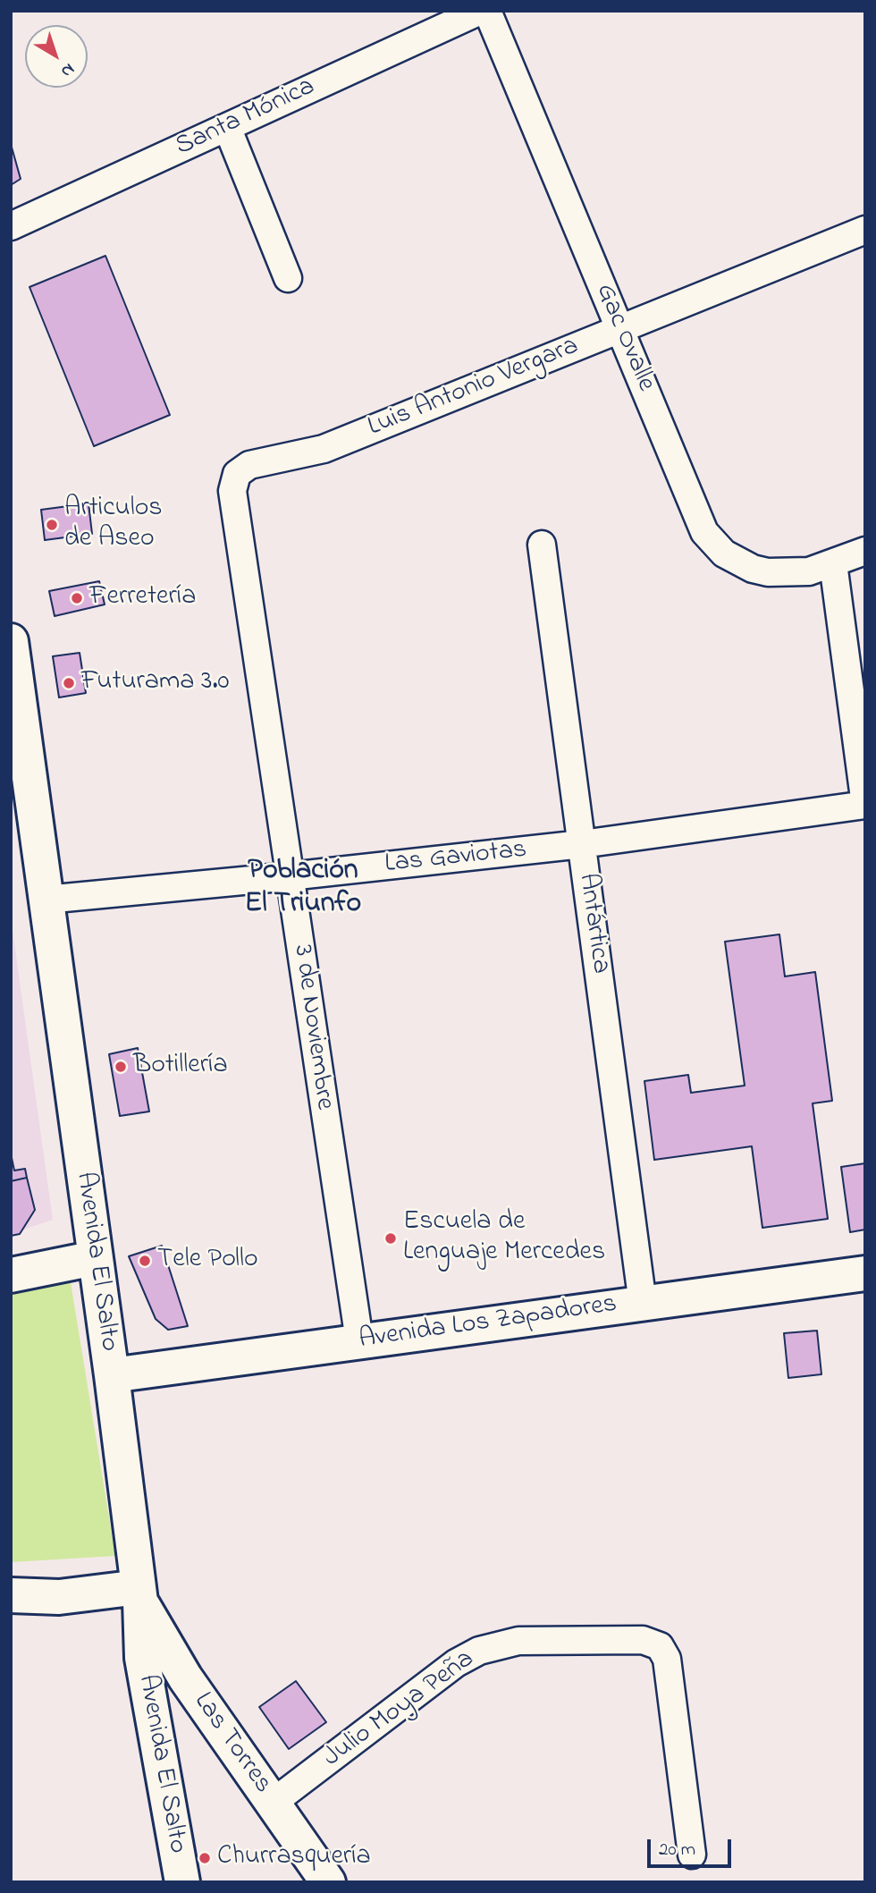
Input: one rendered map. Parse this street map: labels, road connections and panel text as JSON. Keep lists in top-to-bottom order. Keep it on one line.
{"streets":{"main road":["Avenida El Salto","Avenida Los Zapadores","Las Torres"],"street":["Santa Mónica","Gac Ovalle","Luis Antonio Vergara","Las Gaviotas","Antártica","3 de Noviembre","Julio Moya Peña"]},"crossings":[["Gac Ovalle","Luis Antonio Vergara"],["Luis Antonio Vergara","3 de Noviembre"],["Las Gaviotas","Antártica"],["Las Gaviotas","3 de Noviembre"],["Las Gaviotas","Avenida El Salto"],["Antártica","Avenida Los Zapadores"],["3 de Noviembre","Avenida Los Zapadores"],["Avenida El Salto","Avenida Los Zapadores"],["Avenida El Salto","Las Torres"],["Julio Moya Peña","Las Torres"]],"districts":["Población El Triunfo"],"places":["Articulos de Aseo","Ferretería","Futurama 3.0","Botillería","Escuela de Lenguaje Mercedes","Tele Pollo","Churrasquería"],"scale_bar":"20 m","north":"bottom right"}
